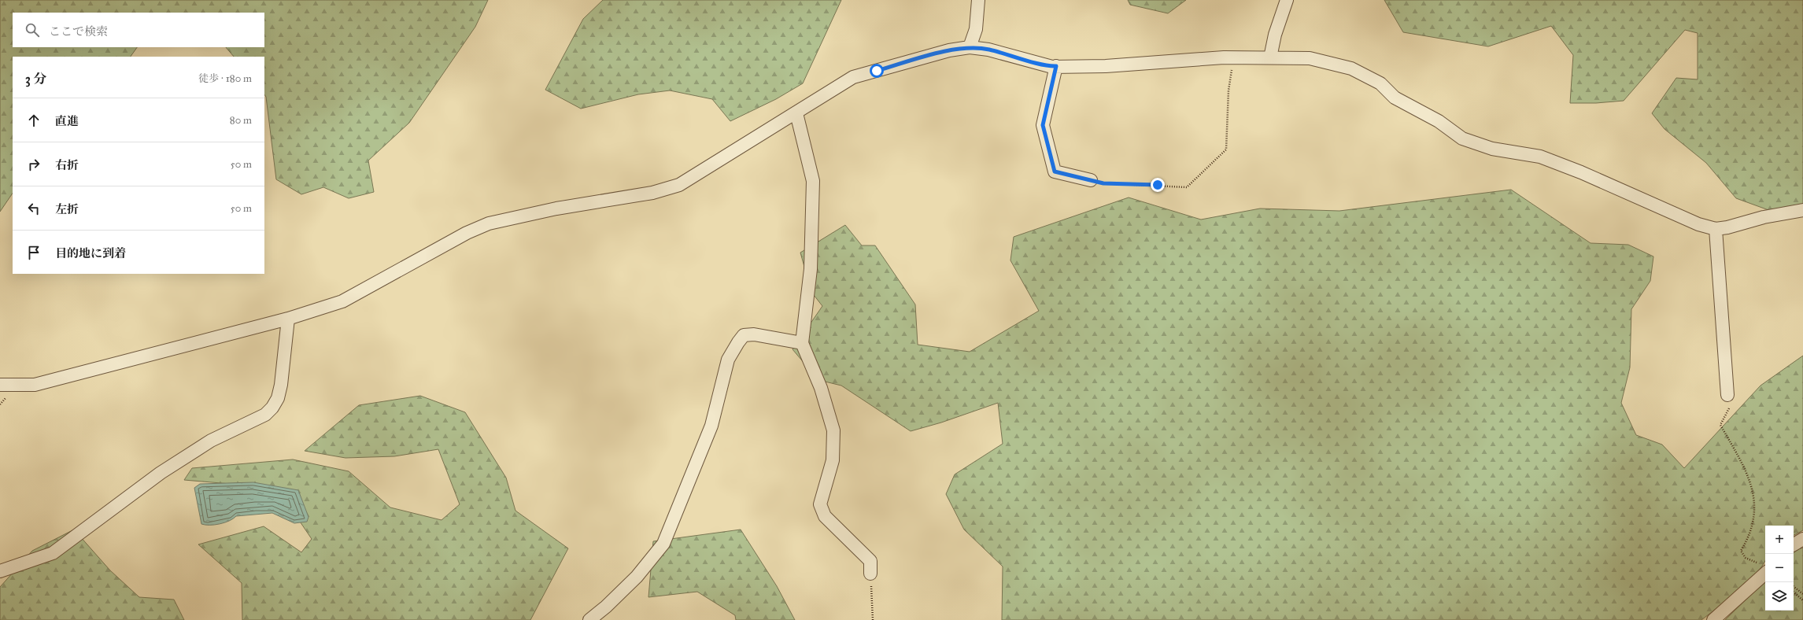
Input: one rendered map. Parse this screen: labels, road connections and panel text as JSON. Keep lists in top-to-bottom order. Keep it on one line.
{"page":{"search":"ここで検索","heading":["3 分","徒歩 · 180 m"],"list":[["直進","80 m"],["右折","50 m"],["左折","50 m"],"目的地に到着"],"map_buttons":["+","−"]}}
